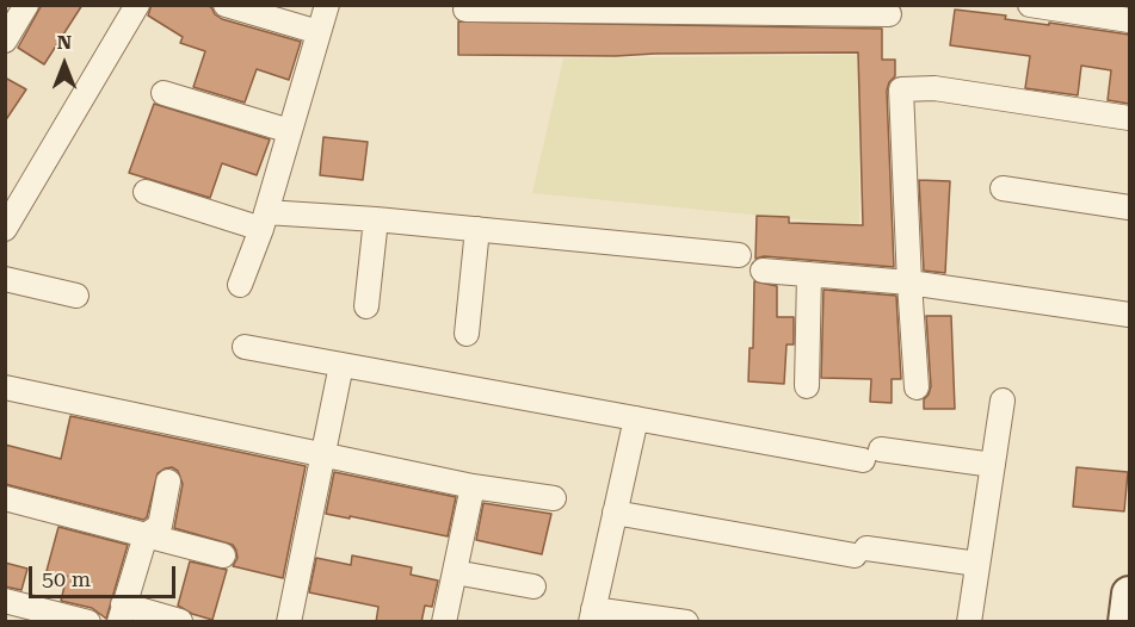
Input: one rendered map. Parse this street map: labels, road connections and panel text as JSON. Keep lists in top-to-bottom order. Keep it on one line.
{"scale_bar":"50 m","north":"top"}
